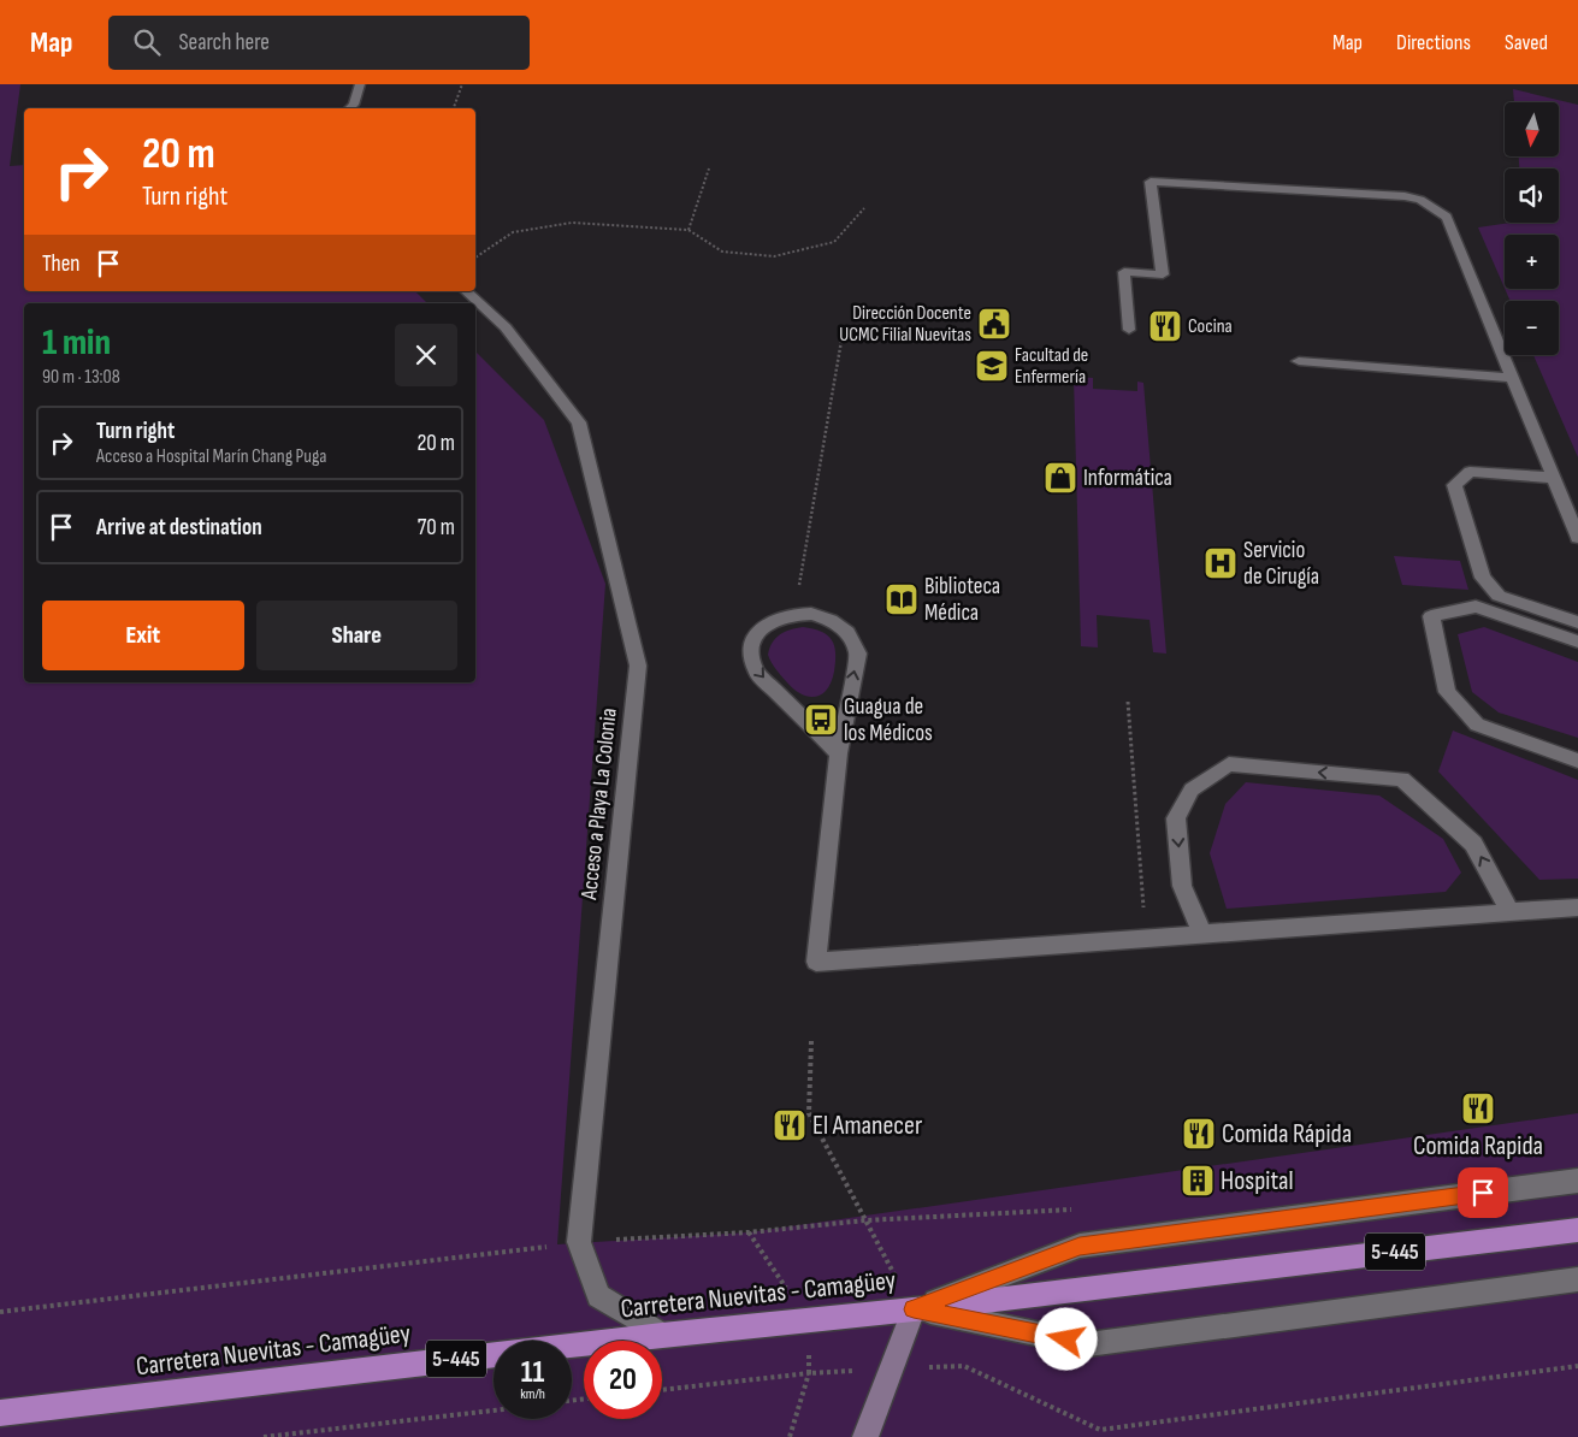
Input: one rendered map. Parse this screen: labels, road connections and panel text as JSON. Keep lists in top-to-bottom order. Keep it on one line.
{"streets":{"highway":["5-445","Carretera Nuevitas - Camagüey"],"street":["Acceso a Playa La Colonia"]},"crossings":[["Acceso a Playa La Colonia","Carretera Nuevitas - Camagüey"]],"places":{"public building":["Dirección Docente UCMC Filial Nuevitas"],"restaurant":["Cocina","Comida Rapida","El Amanecer","Comida Rápida"],"school or university":["Facultad de Enfermería"],"shop":["Informática"],"hospital":["Servicio de Cirugía"],"library":["Biblioteca Médica"],"bus stop":["Guagua de los Médicos"],"building":["Hospital"]},"north":"bottom","page":{"header":"Map","search":"Search here","nav":["Map","Directions","Saved"],"map_buttons":["+","−"],"turn":["20 m","Turn right"],"then":"Then","heading":["1 min","90 m · 13:08"],"list":[{"name":"Turn right","note":"Acceso a Hospital Marín Chang Puga","value":"20 m"},{"name":"Arrive at destination","value":"70 m"}],"buttons":["Exit","Share"],"speed":"11 km/h","limit":"20"}}
